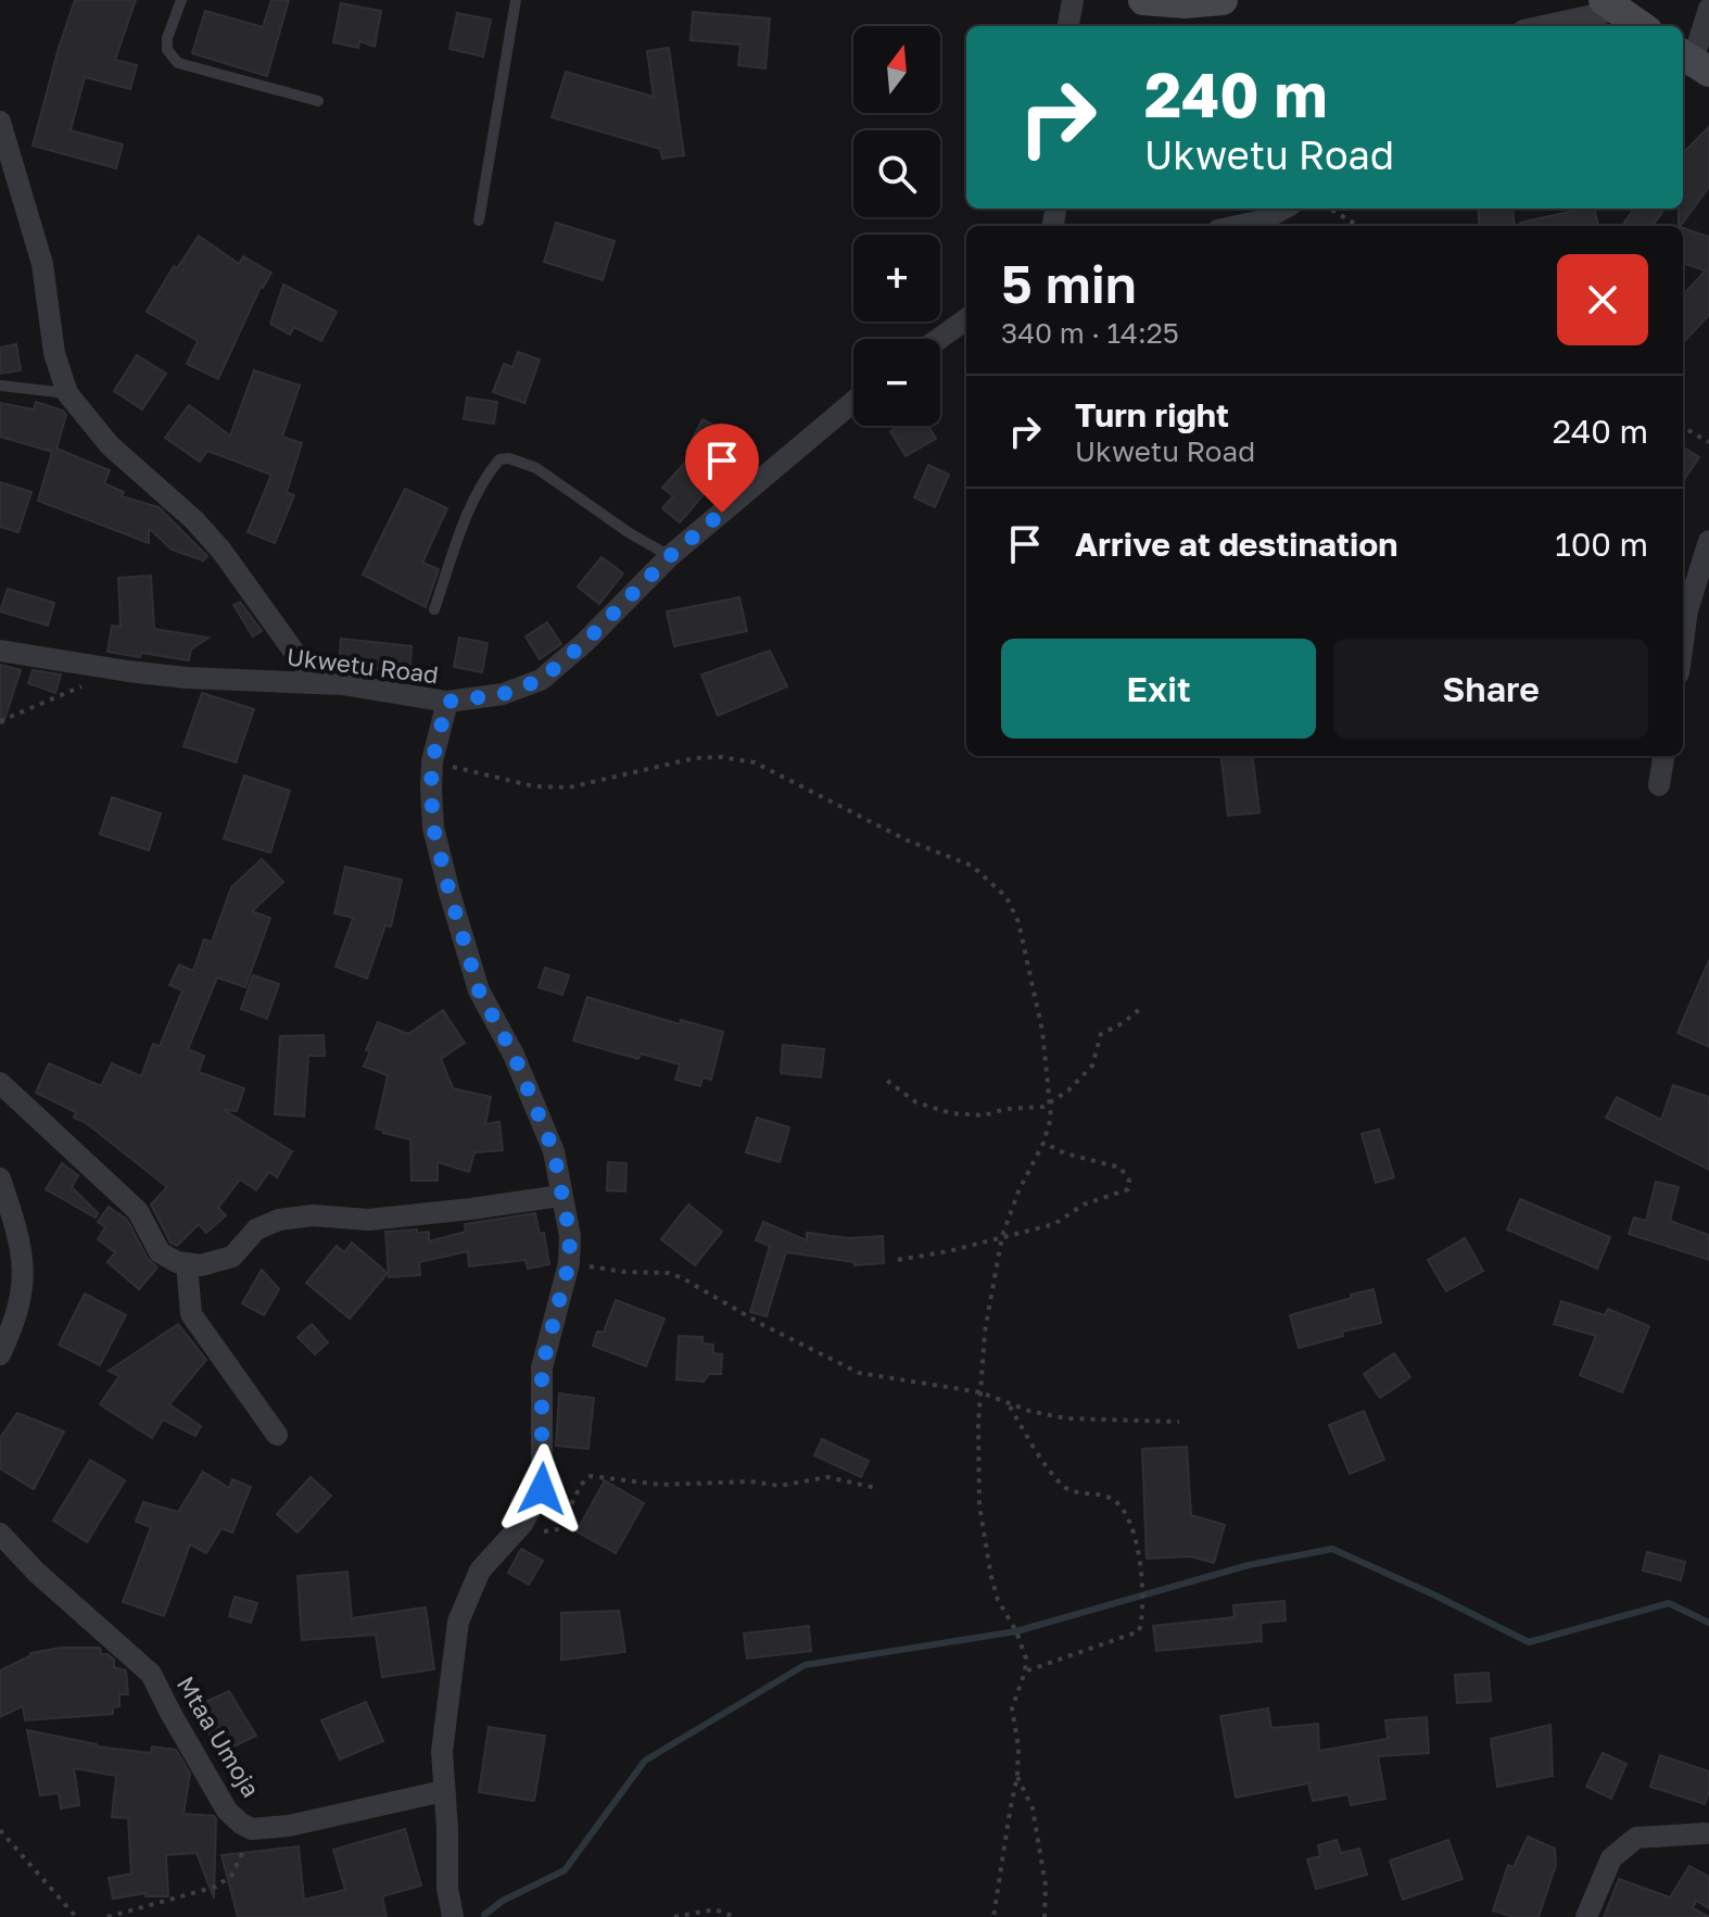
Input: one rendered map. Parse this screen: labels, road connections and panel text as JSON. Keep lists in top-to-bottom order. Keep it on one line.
{"streets":{"street":["Ukwetu Road","Mtaa Umoja"]},"north":"top","page":{"map_buttons":["+","−"],"turn":["240 m","Ukwetu Road"],"heading":["5 min","340 m · 14:25"],"list":[{"name":"Turn right","note":"Ukwetu Road","value":"240 m"},{"name":"Arrive at destination","value":"100 m"}],"buttons":["Exit","Share"]}}
